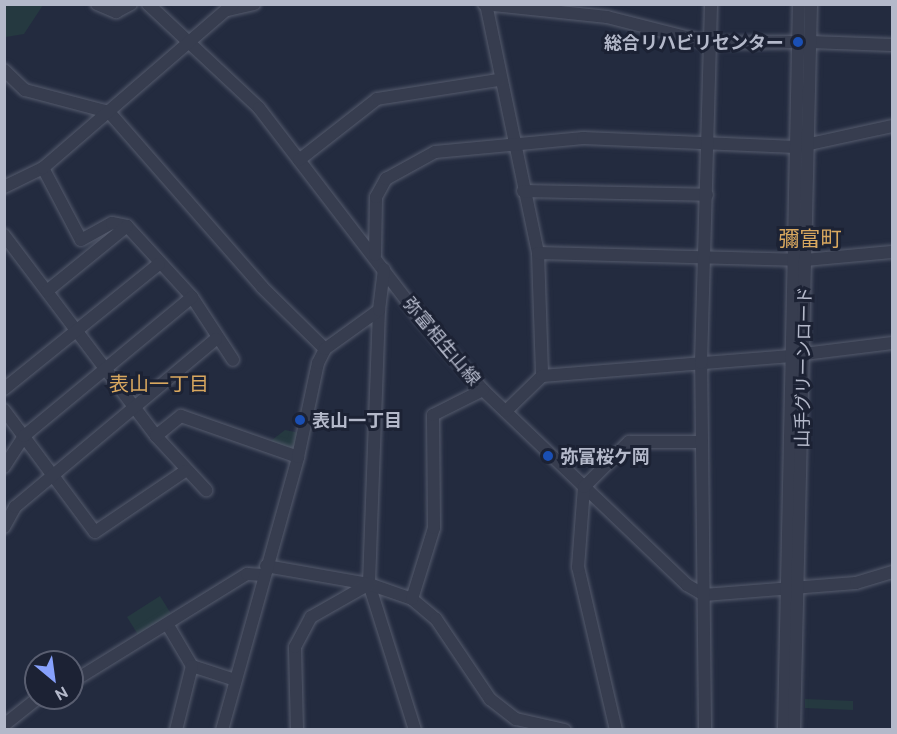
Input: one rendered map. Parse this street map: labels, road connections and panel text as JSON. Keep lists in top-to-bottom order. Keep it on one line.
{"streets":{"street":["弥富相生山線","山手グリーンロード"]},"districts":["彌富町","表山一丁目"],"places":["総合リハビリセンター","表山一丁目","弥富桜ケ岡"],"north":"bottom right"}
